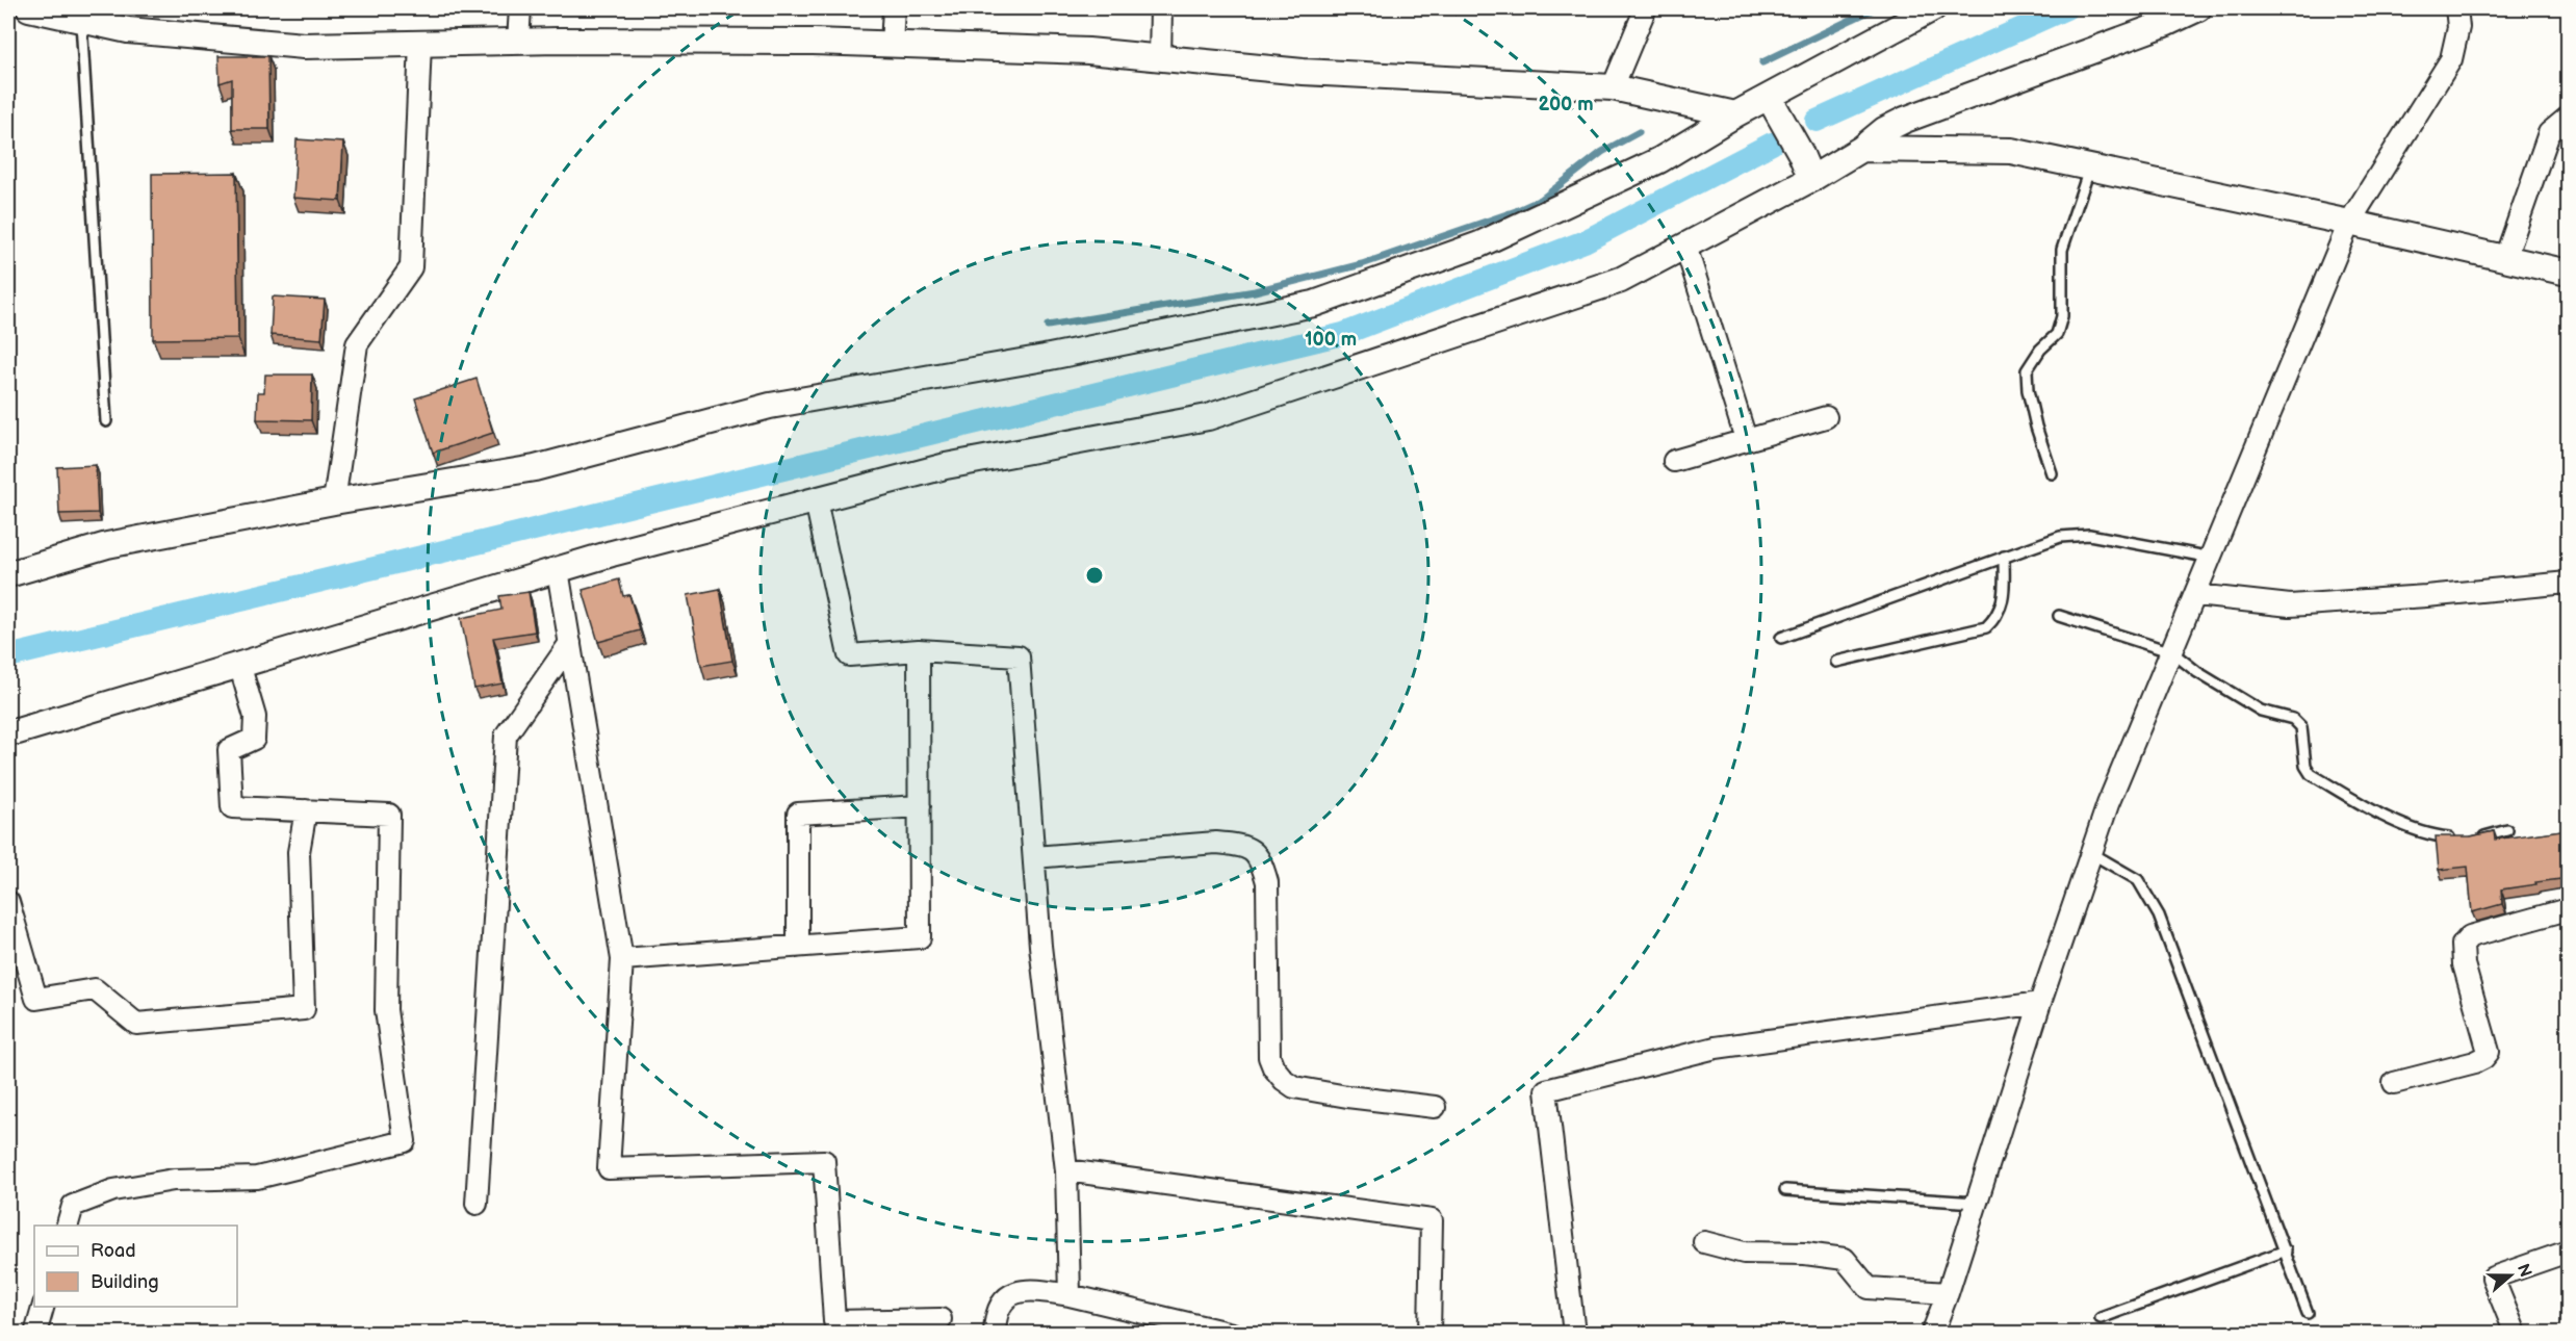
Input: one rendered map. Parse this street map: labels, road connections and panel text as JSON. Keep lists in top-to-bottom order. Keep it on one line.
{"legend":["Road","Building"],"north":"right","rings":["200 m","100 m"]}
